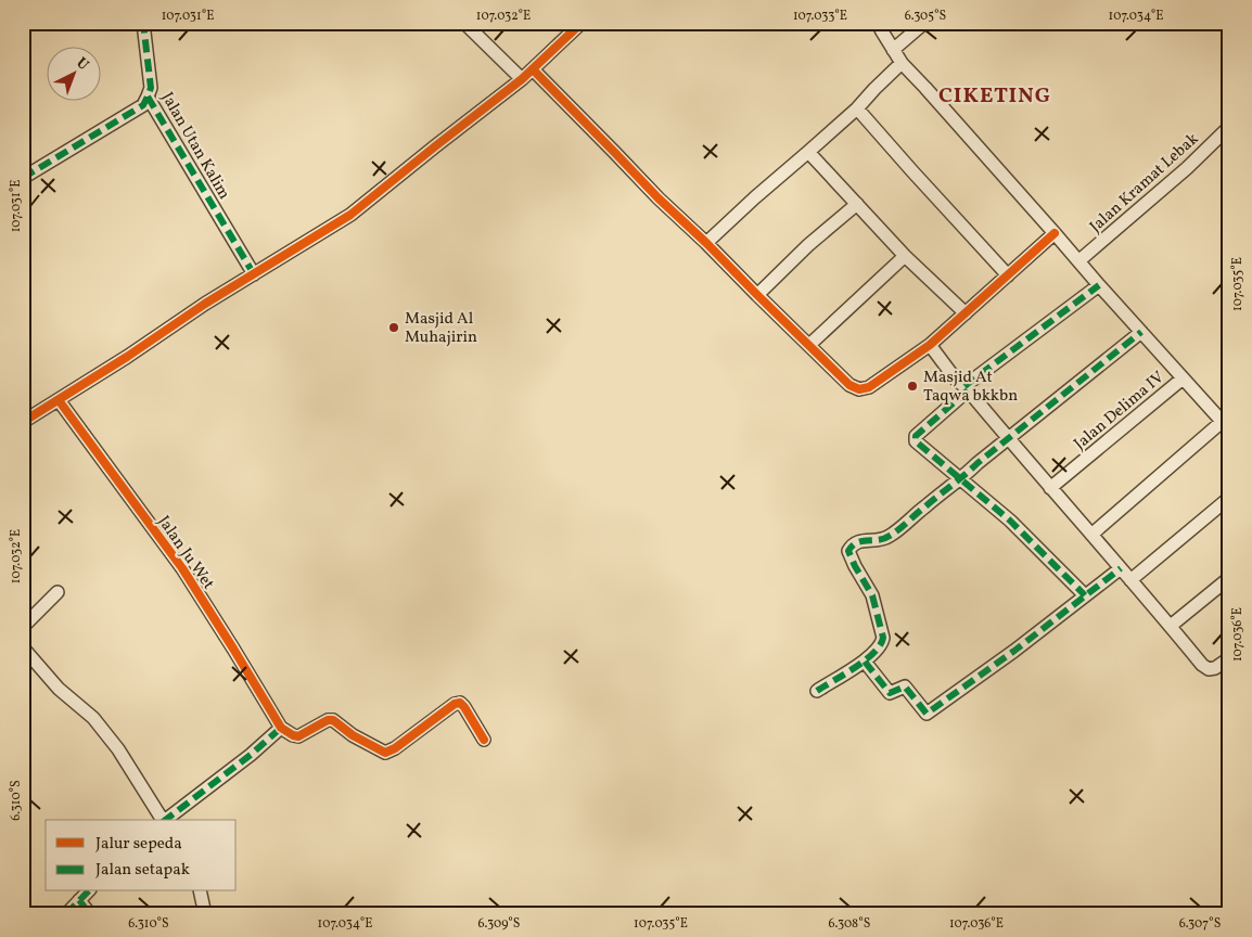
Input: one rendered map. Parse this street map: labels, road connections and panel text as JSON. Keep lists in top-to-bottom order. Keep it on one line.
{"streets":{"street":["Jalan Utan Kalim","Jalan Kramat Lebak","Jalan Delima IV","Jalan Ju Wet"]},"districts":["CIKETING"],"places":["Masjid Al Muhajirin","Masjid At Taqwa bkkbn"],"legend":["Jalur sepeda","Jalan setapak"],"north":"top right","coordinates":["107.031°E","107.032°E","107.033°E","6.305°S","107.034°E","107.035°E","107.036°E","6.310°S","6.309°S","6.308°S","6.307°S"]}
